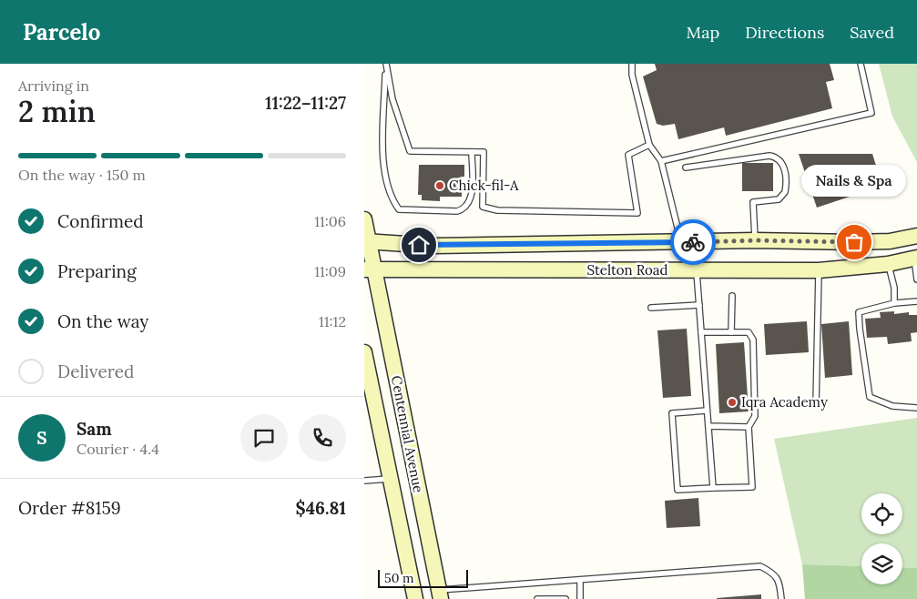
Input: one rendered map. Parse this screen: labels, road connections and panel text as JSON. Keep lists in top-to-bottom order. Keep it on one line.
{"streets":{"main road":["Stelton Road","Centennial Avenue"]},"crossings":[["Stelton Road","Centennial Avenue"]],"places":["Chick-fil-A","Nails & Spa","Iqra Academy"],"scale_bar":"50 m","page":{"header":"Parcelo","nav":["Map","Directions","Saved"],"heading":["2 min","Arriving in","11:22–11:27"],"panel":["Sam","Courier · 4.4","Order #8159","$46.81"],"bar":"On the way · 150 m","bubble":"Nails & Spa","list":[["Confirmed","11:06"],["Preparing","11:09"],["On the way","11:12"],"Delivered"],"round":"S","scale":"50 m"}}
